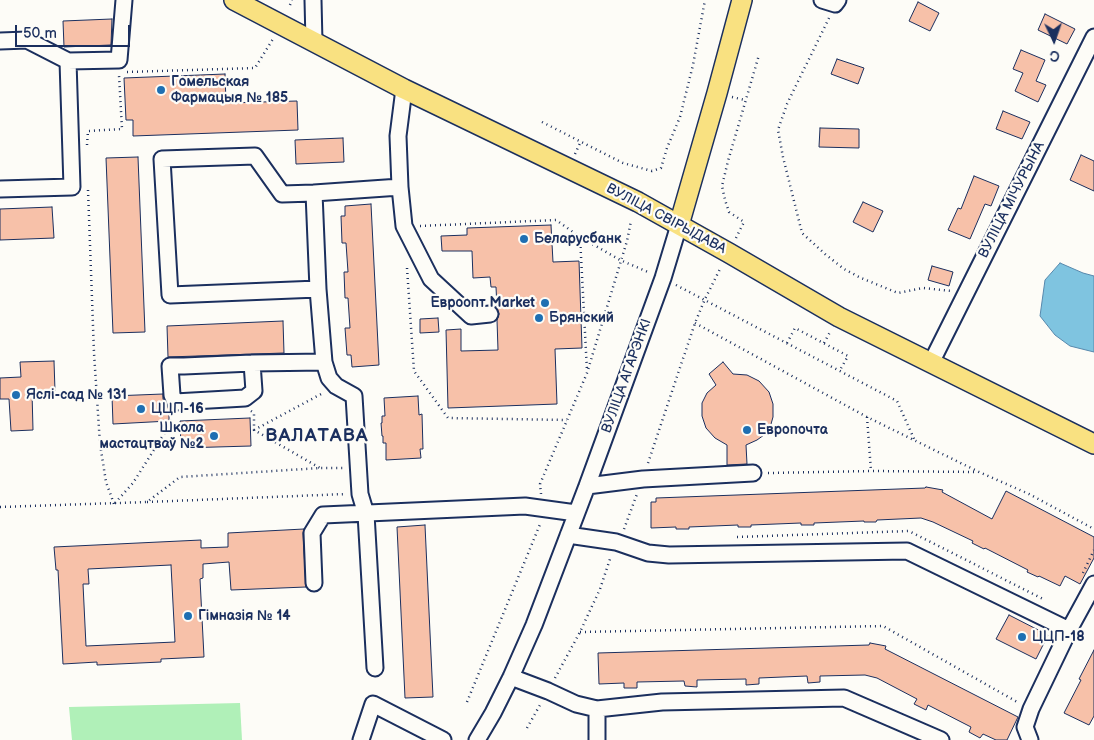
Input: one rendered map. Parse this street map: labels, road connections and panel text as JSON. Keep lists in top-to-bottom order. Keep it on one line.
{"streets":{"main road":["ВУЛІЦА СВІРЫДАВА","ВУЛІЦА АГАРЭНКІ"],"street":["ВУЛІЦА МІЧУРЫНА"]},"crossings":[["ВУЛІЦА МІЧУРЫНА","ВУЛІЦА СВІРЫДАВА"],["ВУЛІЦА СВІРЫДАВА","ВУЛІЦА АГАРЭНКІ"]],"districts":["ВАЛАТАВА"],"places":["Гомельская Фармацыя № 185","Беларусбанк","Евроопт Market","Брянский","Яслі-сад № 131","ЦЦП-16","Европочта","Школа мастацтваў №2","Гімназія № 14","ЦЦП-18"],"scale_bar":"50 m","north":"bottom"}
